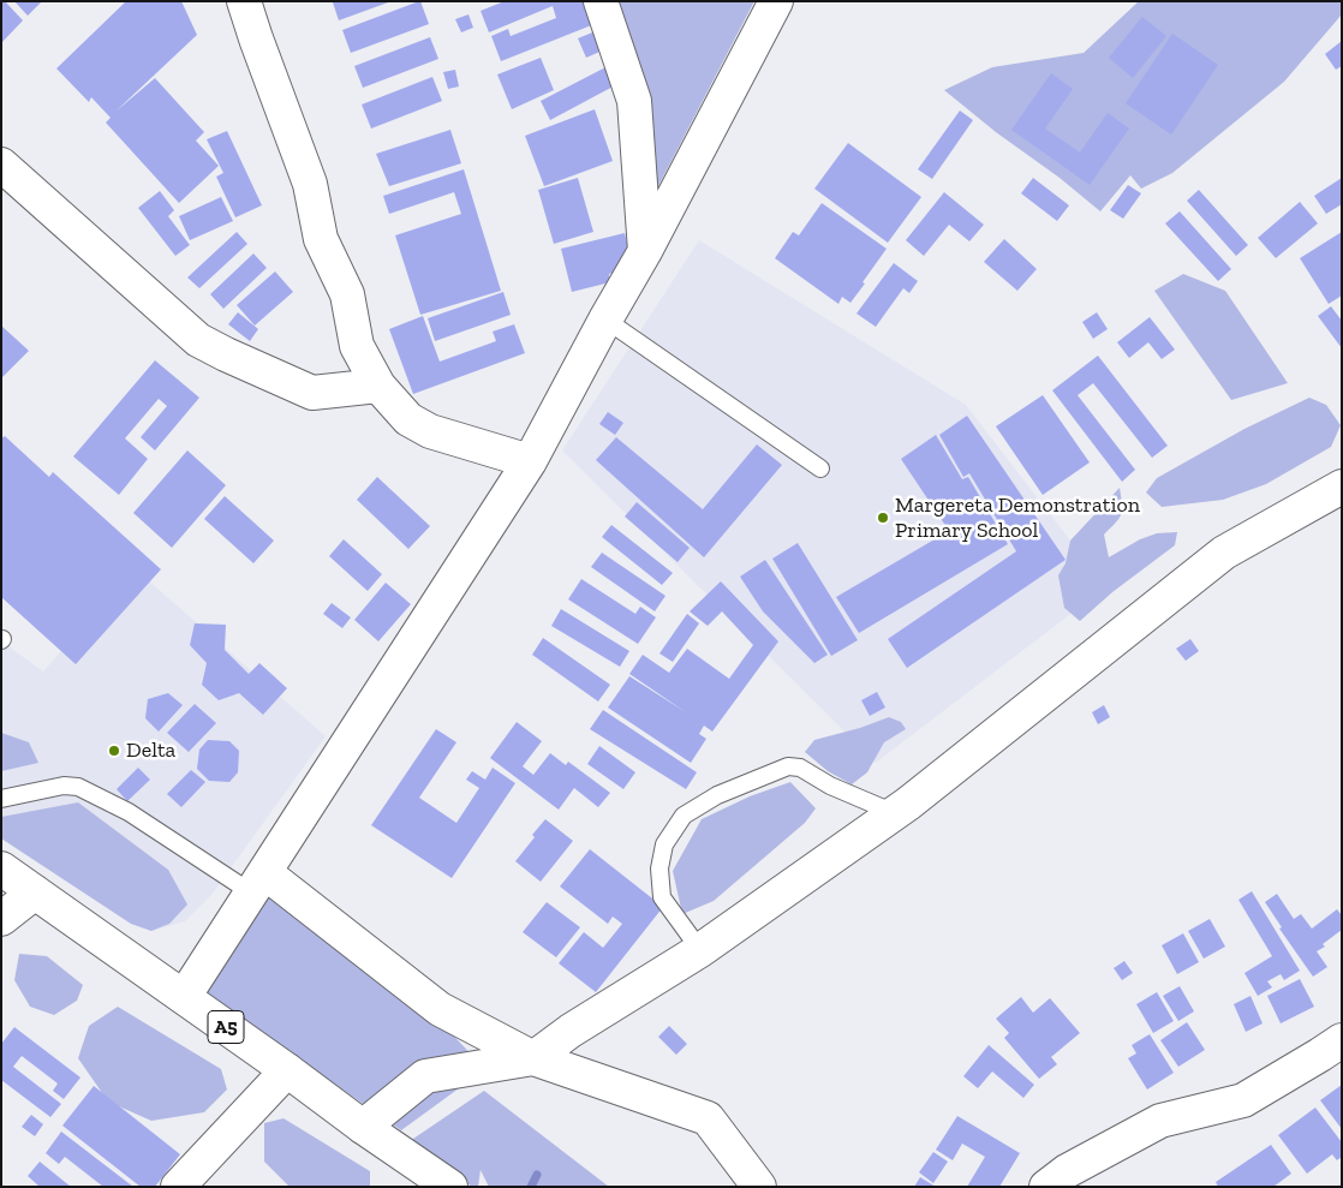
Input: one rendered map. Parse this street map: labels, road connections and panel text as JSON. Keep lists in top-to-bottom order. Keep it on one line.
{"streets":{"main road":["A5"]},"places":["Margereta Demonstration Primary School","Delta"]}
